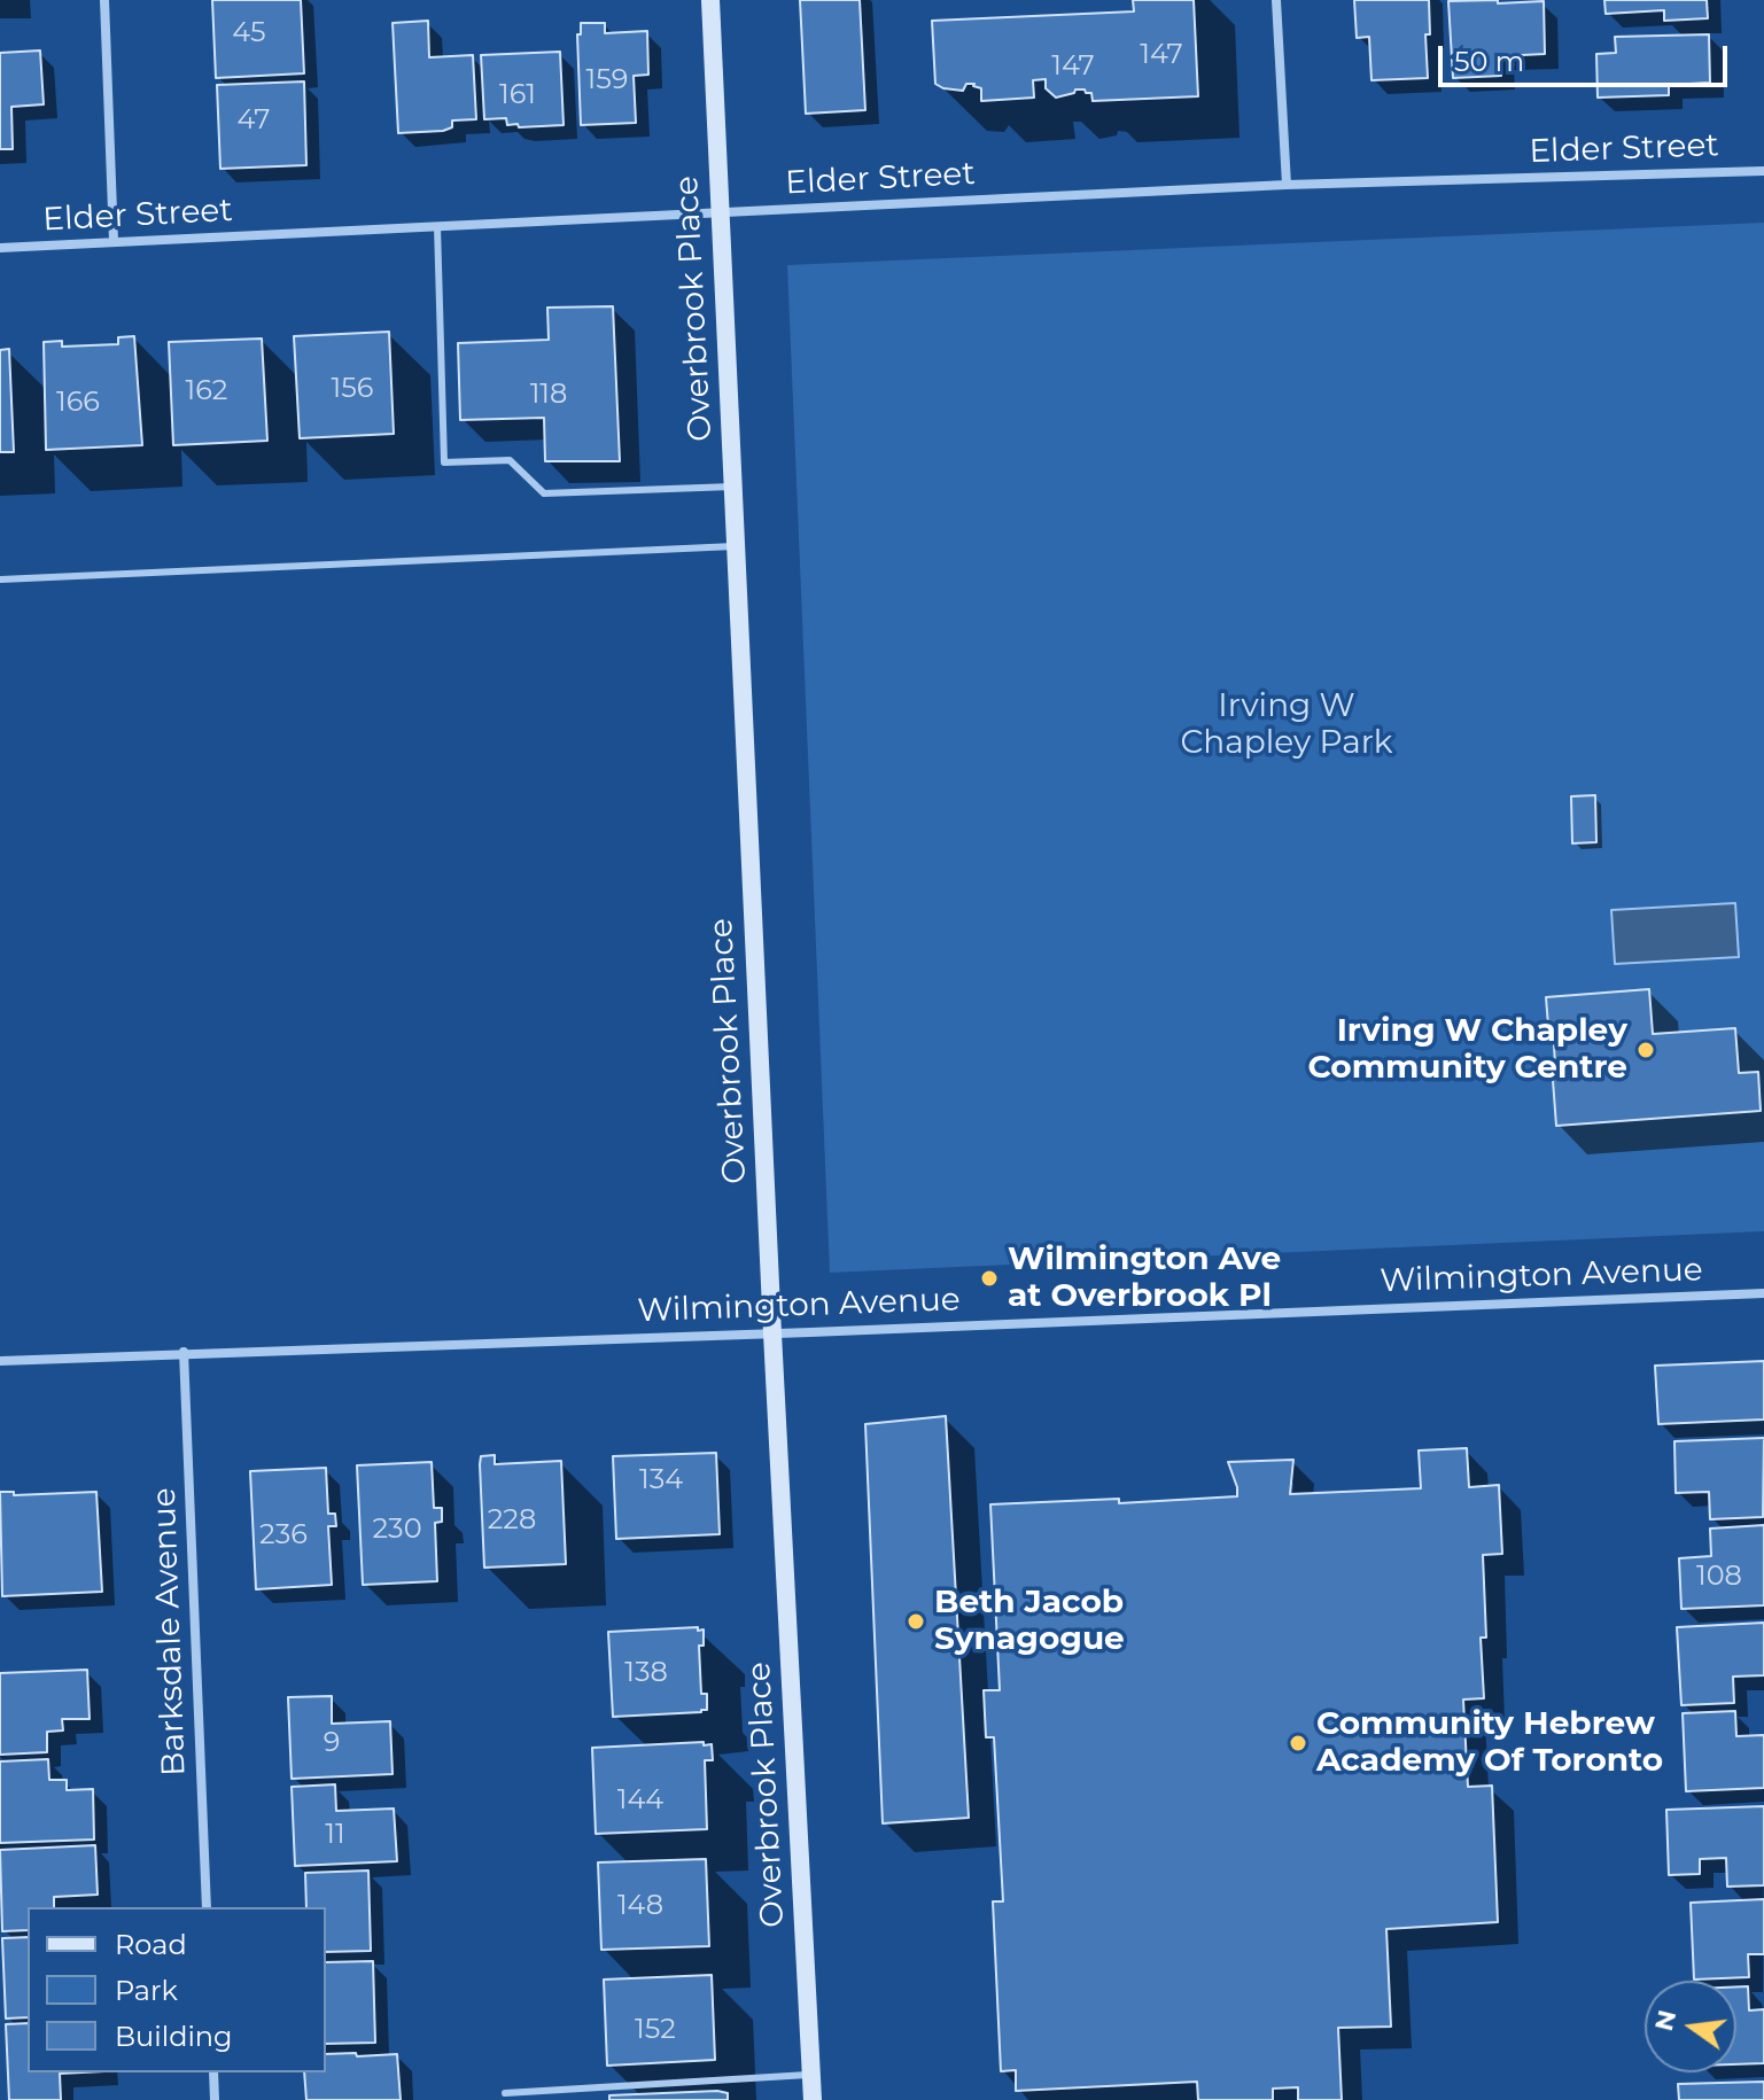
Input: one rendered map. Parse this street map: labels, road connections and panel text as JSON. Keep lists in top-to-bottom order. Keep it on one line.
{"streets":{"street":["Elder Street","Overbrook Place","Wilmington Avenue","Barksdale Avenue"]},"crossings":[["Elder Street","Overbrook Place"],["Overbrook Place","Wilmington Avenue"],["Wilmington Avenue","Barksdale Avenue"]],"parks":["Irving W Chapley Park"],"places":["Irving W Chapley Community Centre","Wilmington Ave at Overbrook Pl","Beth Jacob Synagogue","Community Hebrew Academy Of Toronto"],"house_numbers":["45","147","147","159","161","47","156","162","118","166","134","228","230","236","108","138","9","144","11","148","152"],"legend":["Road","Park","Building"],"scale_bar":"50 m","north":"left"}
